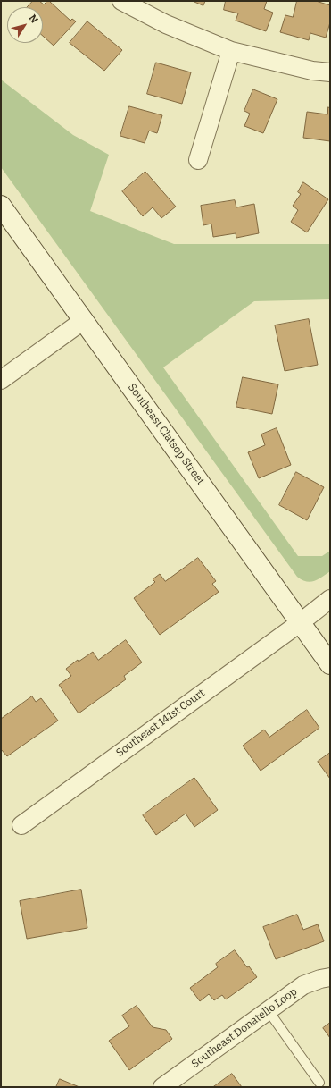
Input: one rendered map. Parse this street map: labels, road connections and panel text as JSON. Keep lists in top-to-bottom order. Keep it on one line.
{"streets":{"street":["Southeast Clatsop Street","Southeast 141st Court","Southeast Donatello Loop"]},"crossings":[["Southeast Clatsop Street","Southeast 141st Court"]],"north":"top right"}
